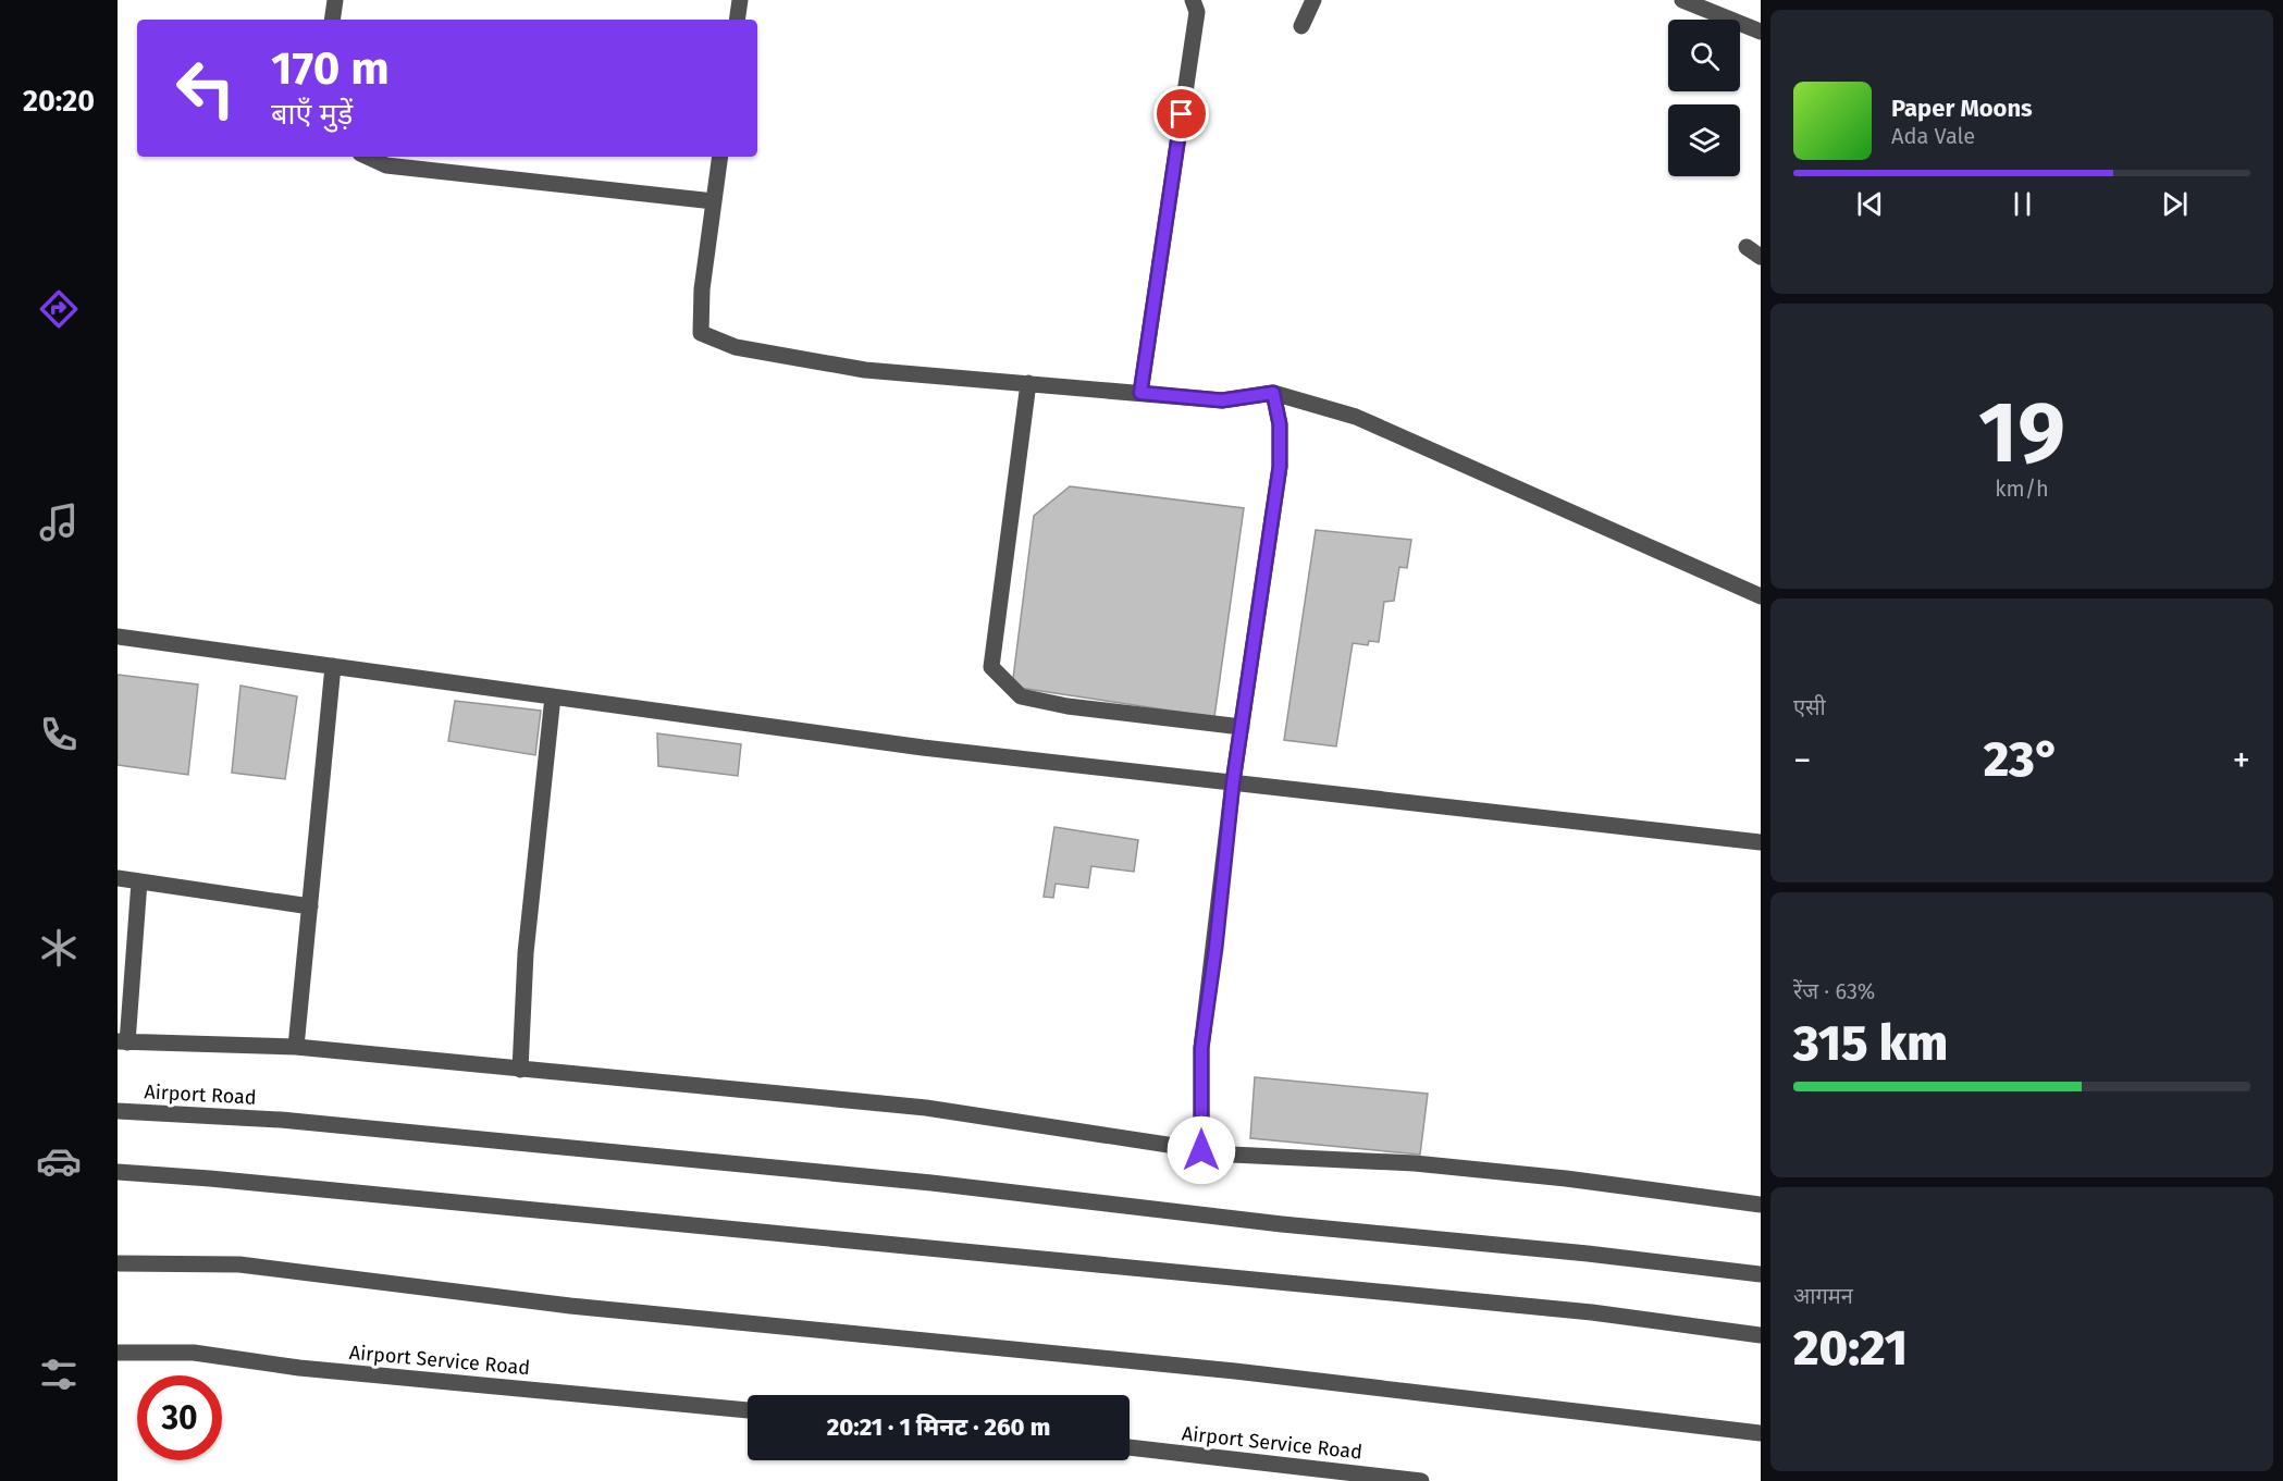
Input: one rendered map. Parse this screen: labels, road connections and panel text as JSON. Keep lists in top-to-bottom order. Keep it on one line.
{"streets":{"street":["Airport Road","Airport Service Road"]},"page":{"tabs":"20:20","turn":["170 m","बाएँ मुड़ें"],"song":["Paper Moons","Ada Vale"],"tile":[["19","km/h"],"एसी",["रेंज · 63%","315 km"],["आगमन","20:21"]],"heat":["−","23°","+"],"limit":"30","trip":"20:21 · 1 मिनट · 260 m"}}
